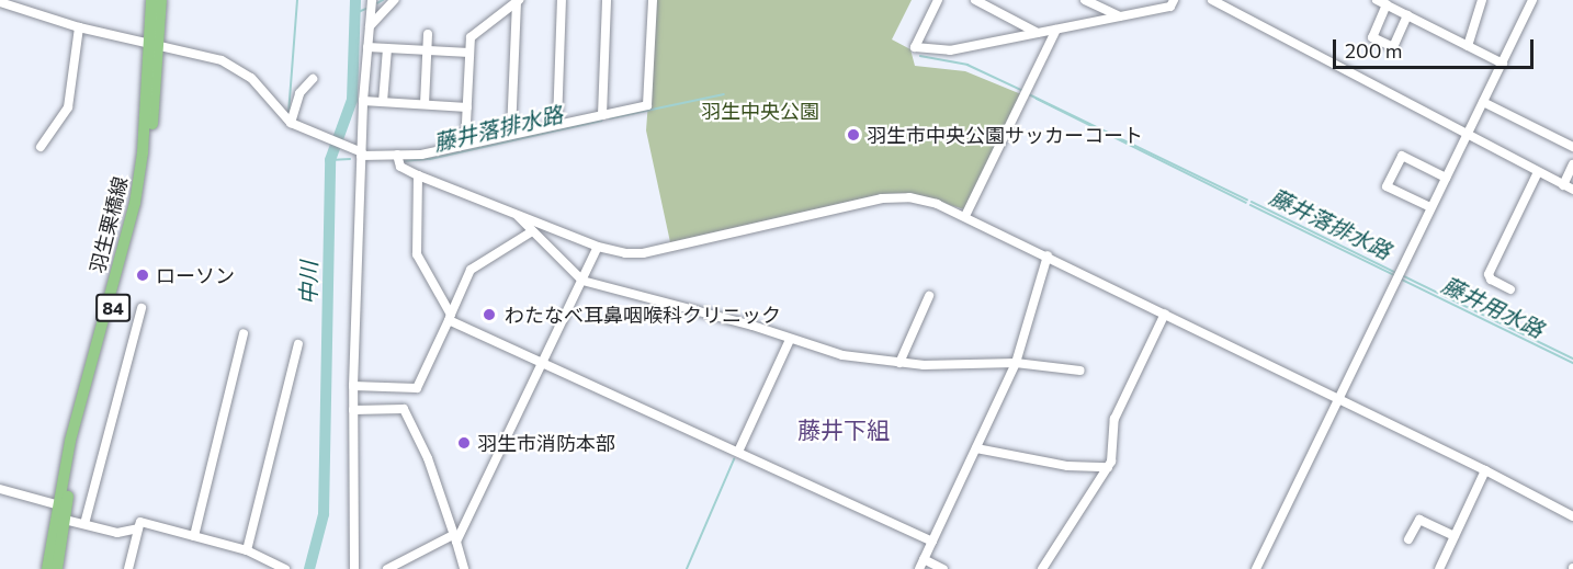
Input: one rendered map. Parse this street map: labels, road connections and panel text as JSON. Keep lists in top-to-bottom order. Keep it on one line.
{"streets":{"main road":["羽生栗橋線","84"]},"districts":["藤井下組"],"water":["藤井落排水路","中川","藤井用水路"],"parks":["羽生中央公園"],"places":["羽生市中央公園サッカーコート","ローソン","わたなべ耳鼻咽喉科クリニック","羽生市消防本部"],"scale_bar":"200 m"}
